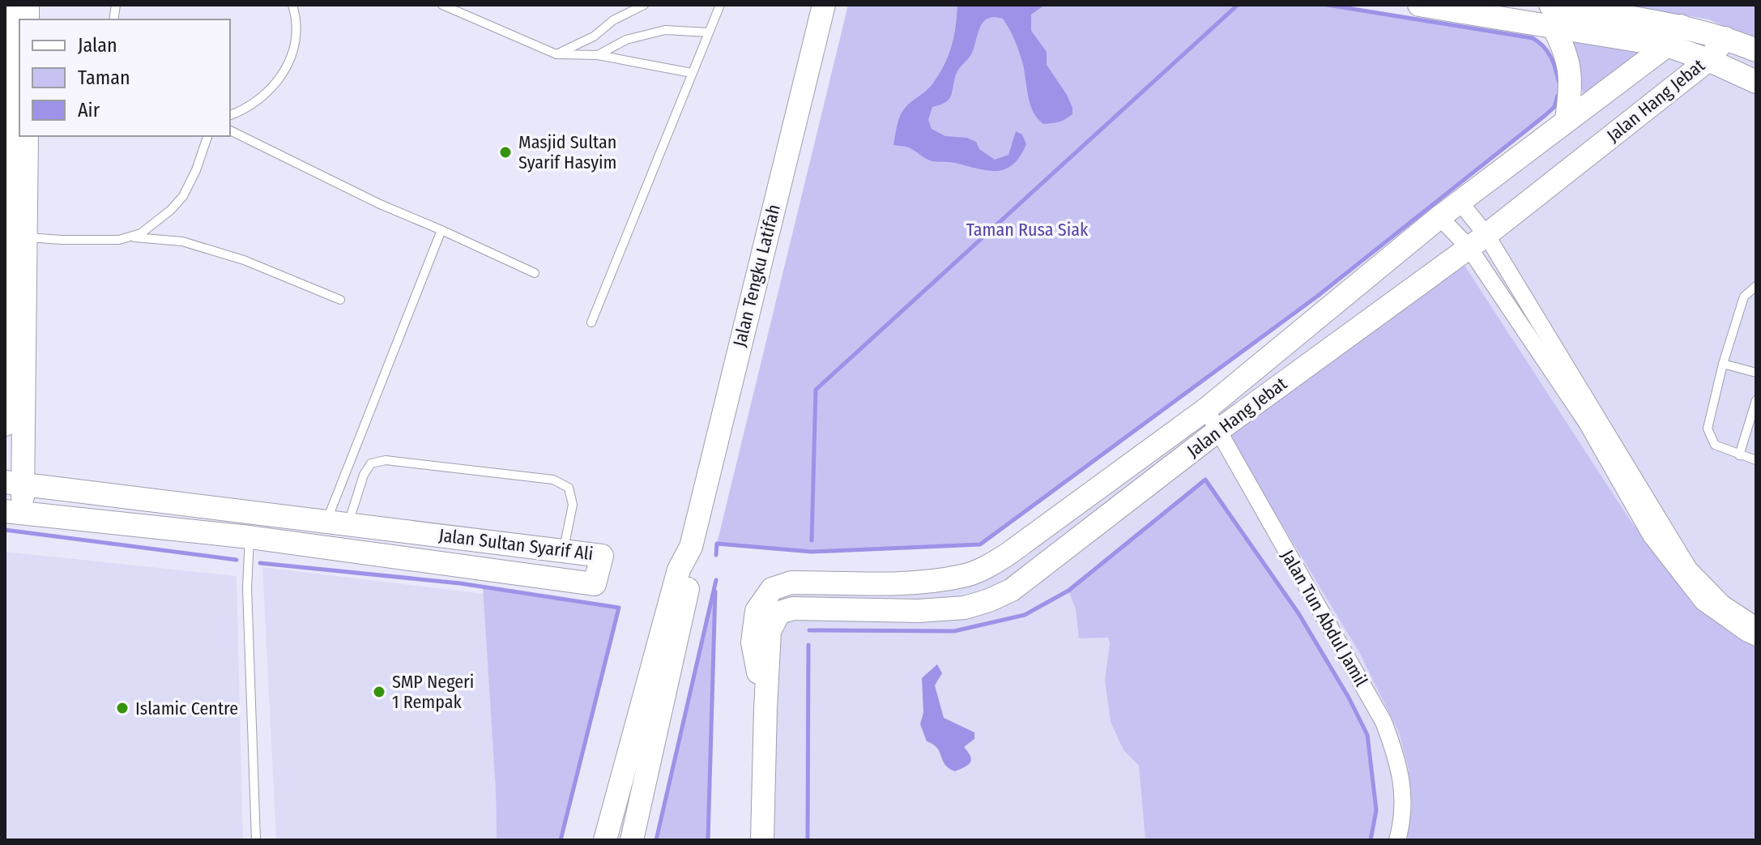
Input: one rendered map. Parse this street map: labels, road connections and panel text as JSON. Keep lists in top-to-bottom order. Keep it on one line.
{"streets":{"street":["Jalan Hang Jebat","Jalan Tengku Latifah","Jalan Sultan Syarif Ali","Jalan Tun Abdul Jamil"]},"crossings":[["Jalan Hang Jebat","Jalan Tun Abdul Jamil"]],"parks":["Taman Rusa Siak"],"places":["Masjid Sultan Syarif Hasyim","SMP Negeri 1 Rempak","Islamic Centre"],"legend":["Jalan","Taman","Air"]}
